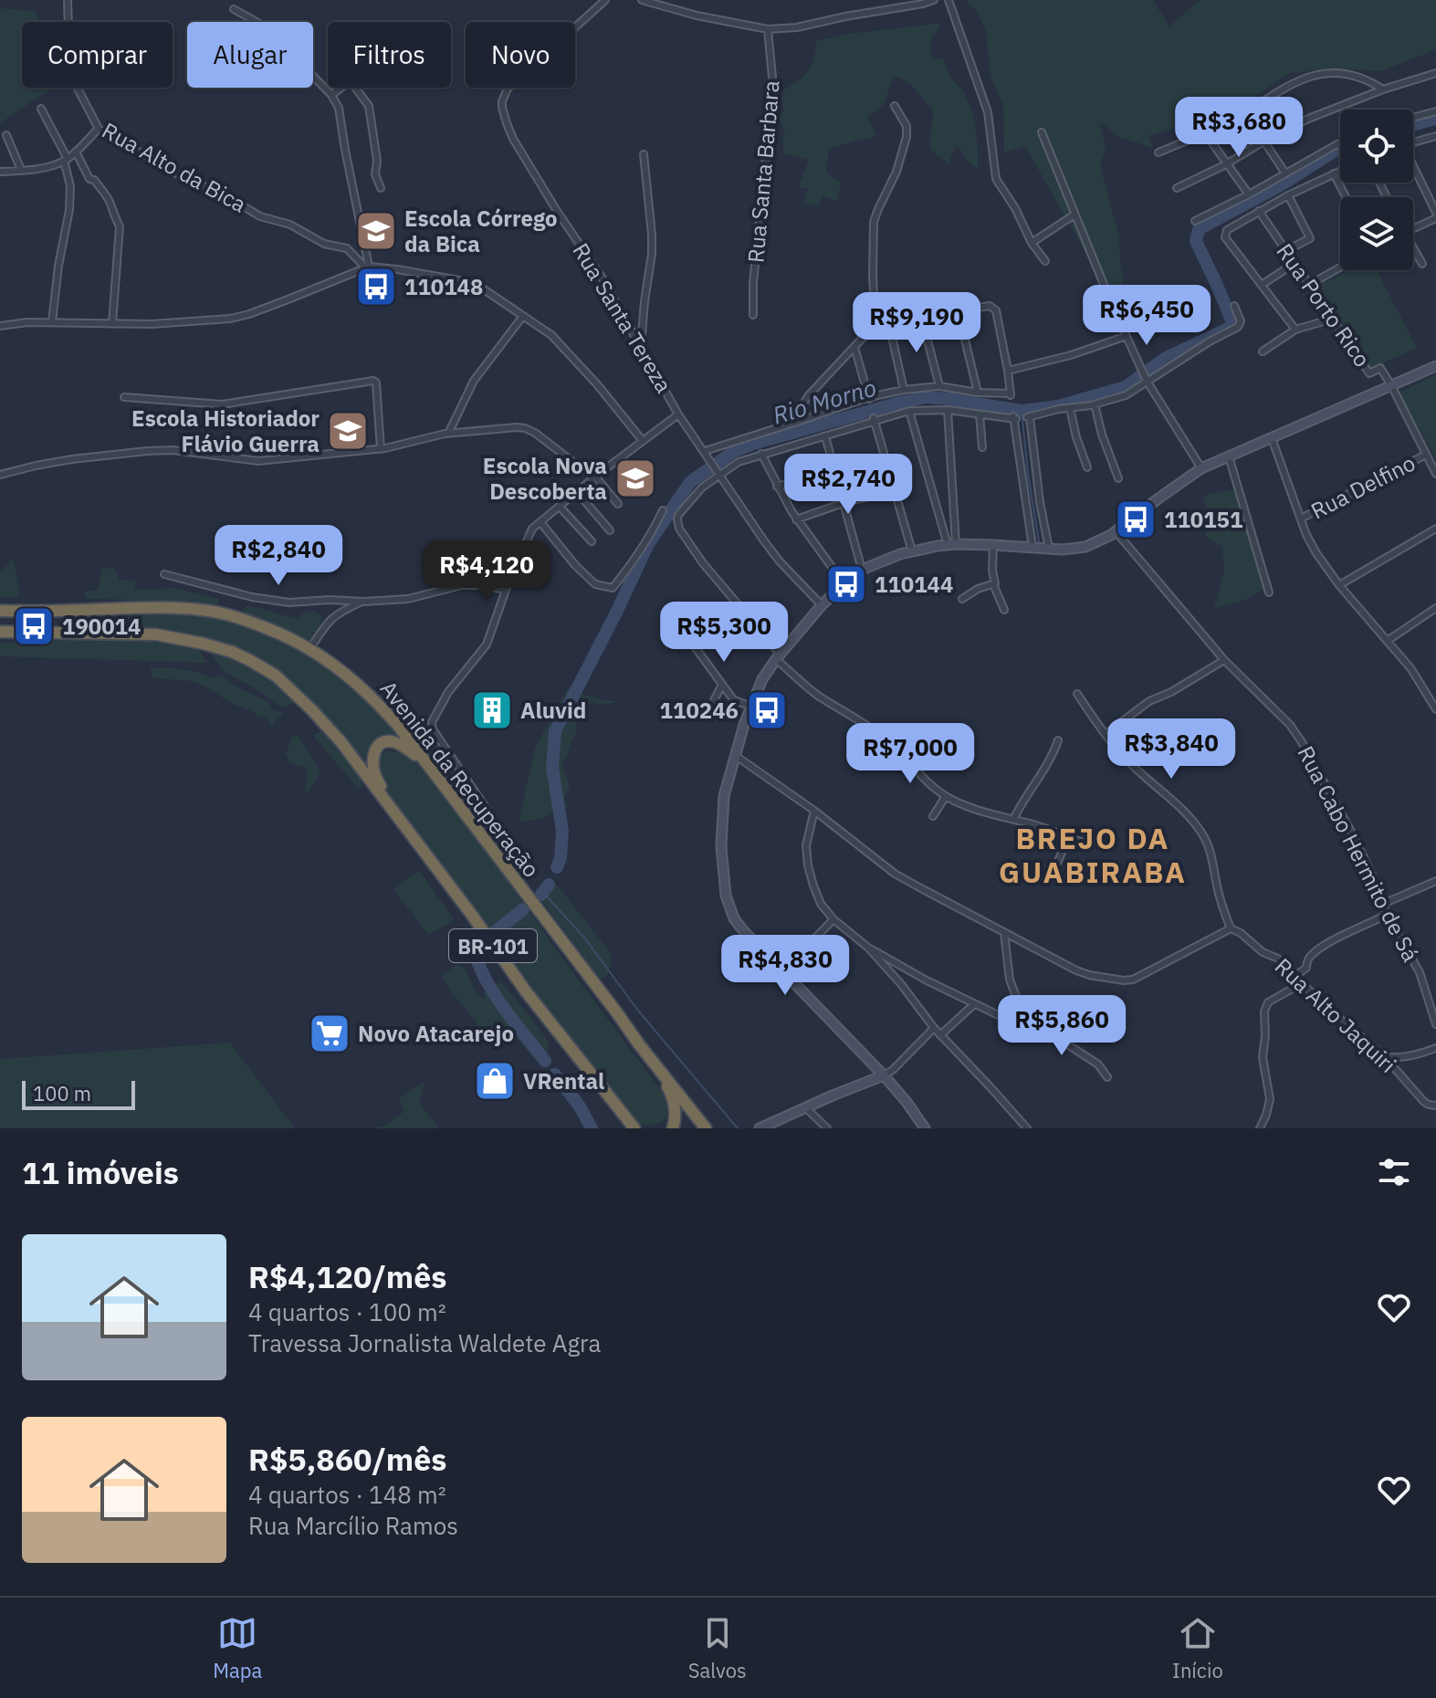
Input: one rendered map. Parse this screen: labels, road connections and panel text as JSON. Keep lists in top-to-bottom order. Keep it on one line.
{"streets":{"highway":["Avenida da Recuperação","BR-101"],"street":["Rua Alto da Bica","Rua Santa Barbara","Rua Porto Rico","Rua Santa Tereza","Rua Delfino","Rua Cabo Hermito de Sá","Rua Alto Jaquiri"]},"districts":["BREJO DA GUABIRABA"],"water":["Rio Morno"],"places":{"school or university":["Escola Córrego da Bica","Escola Historiador Flávio Guerra","Escola Nova Descoberta"],"bus stop":["110148","110151","110144","190014","110246"],"building":["Aluvid"],"supermarket":["Novo Atacarejo"],"shop":["VRental"]},"scale_bar":"100 m","page":{"chip":["Comprar","Alugar","Filtros","Novo"],"price":["R$3,680","R$6,450","R$9,190","R$2,740","R$2,840","R$4,120","R$5,300","R$3,840","R$7,000","R$4,830","R$5,860"],"scale":"100 m","heading":"11 imóveis","list":[{"name":"R$4,120/mês","note":"4 quartos · 100 m² · Travessa Jornalista Waldete Agra"},{"name":"R$5,860/mês","note":"4 quartos · 148 m² · Rua Marcílio Ramos"}],"tabs":["Mapa","Salvos","Início"]}}
